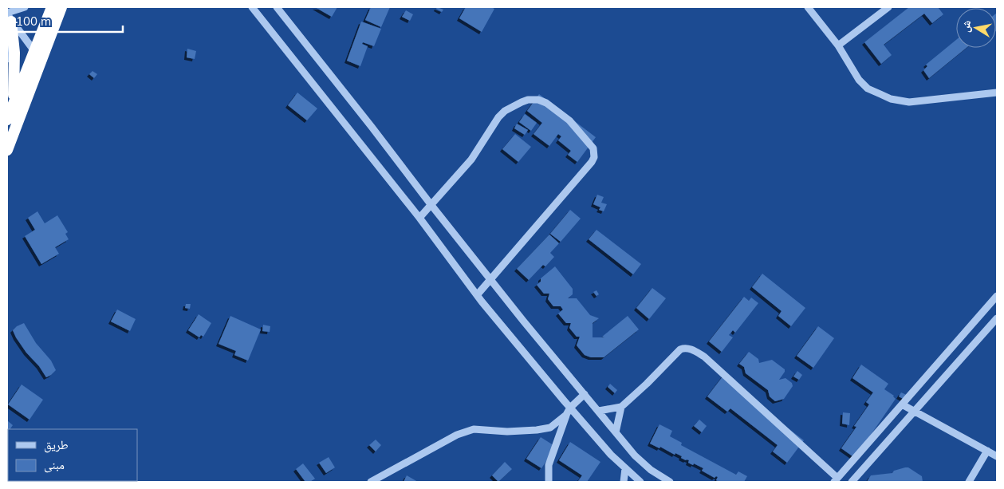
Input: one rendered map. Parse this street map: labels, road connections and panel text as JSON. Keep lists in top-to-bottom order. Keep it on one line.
{"legend":["طريق","مبنى"],"scale_bar":"100 m","north":"left"}
